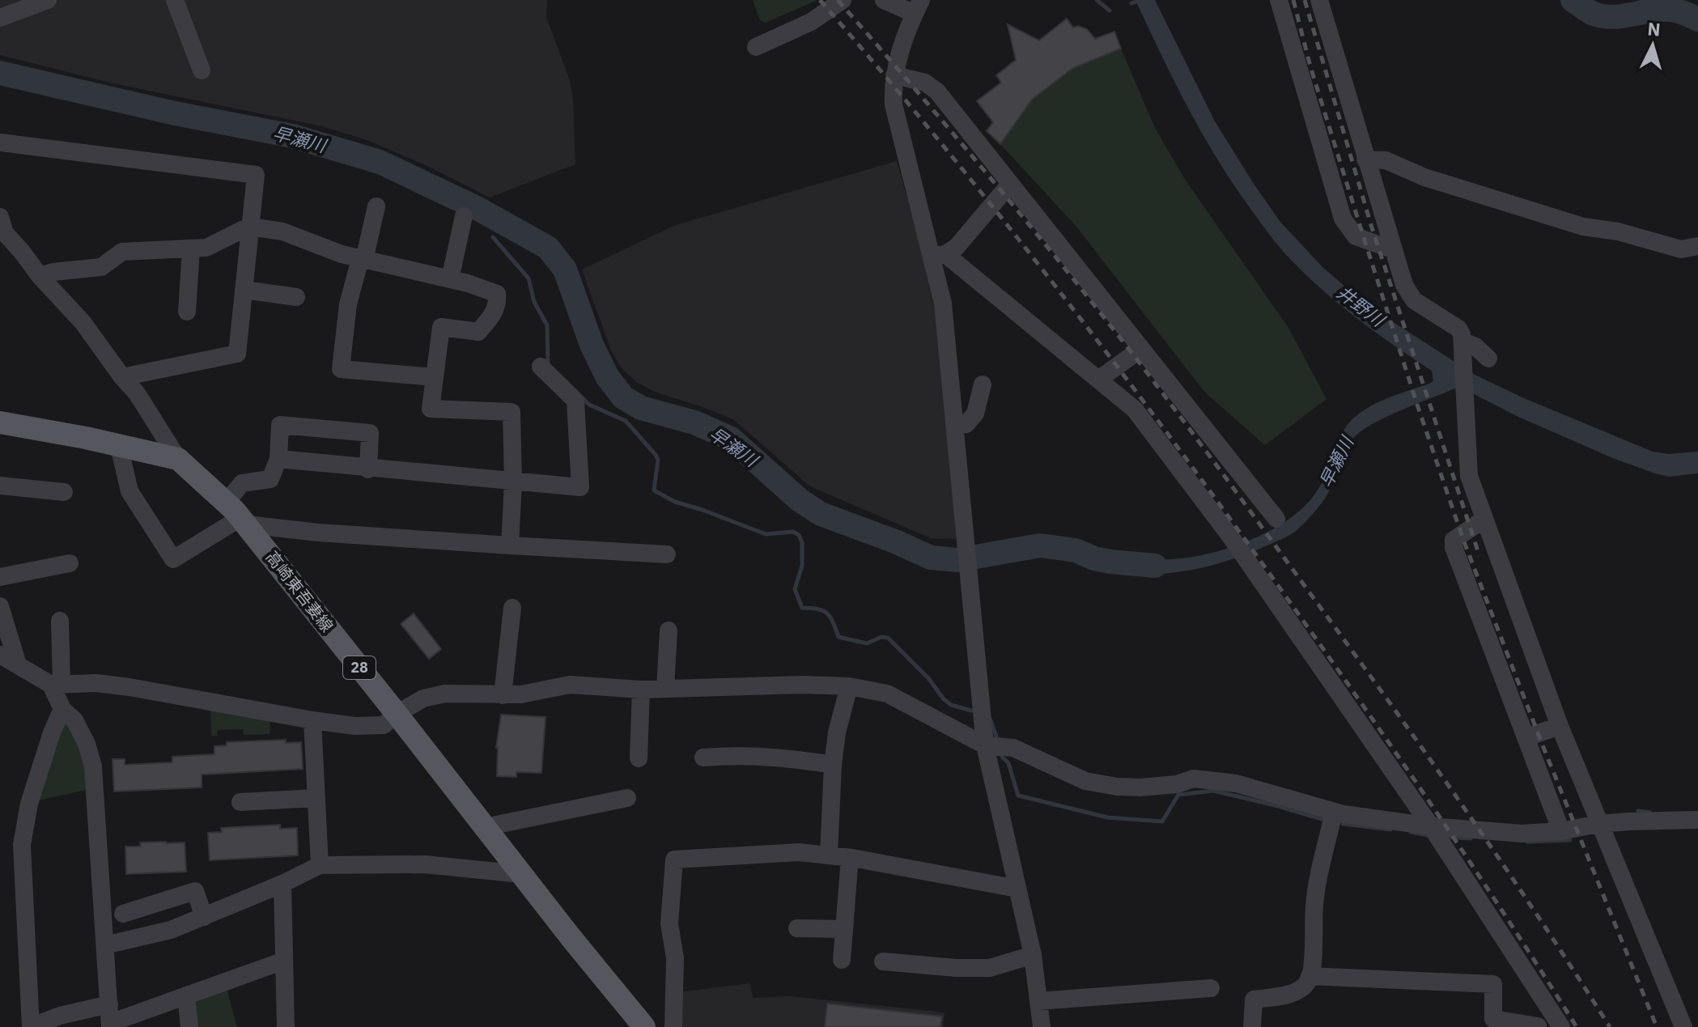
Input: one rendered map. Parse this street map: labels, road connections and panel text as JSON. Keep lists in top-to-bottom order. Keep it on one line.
{"streets":{"main road":["高崎東吾妻線","28"]},"water":["早瀬川","井野川"],"north":"top"}
